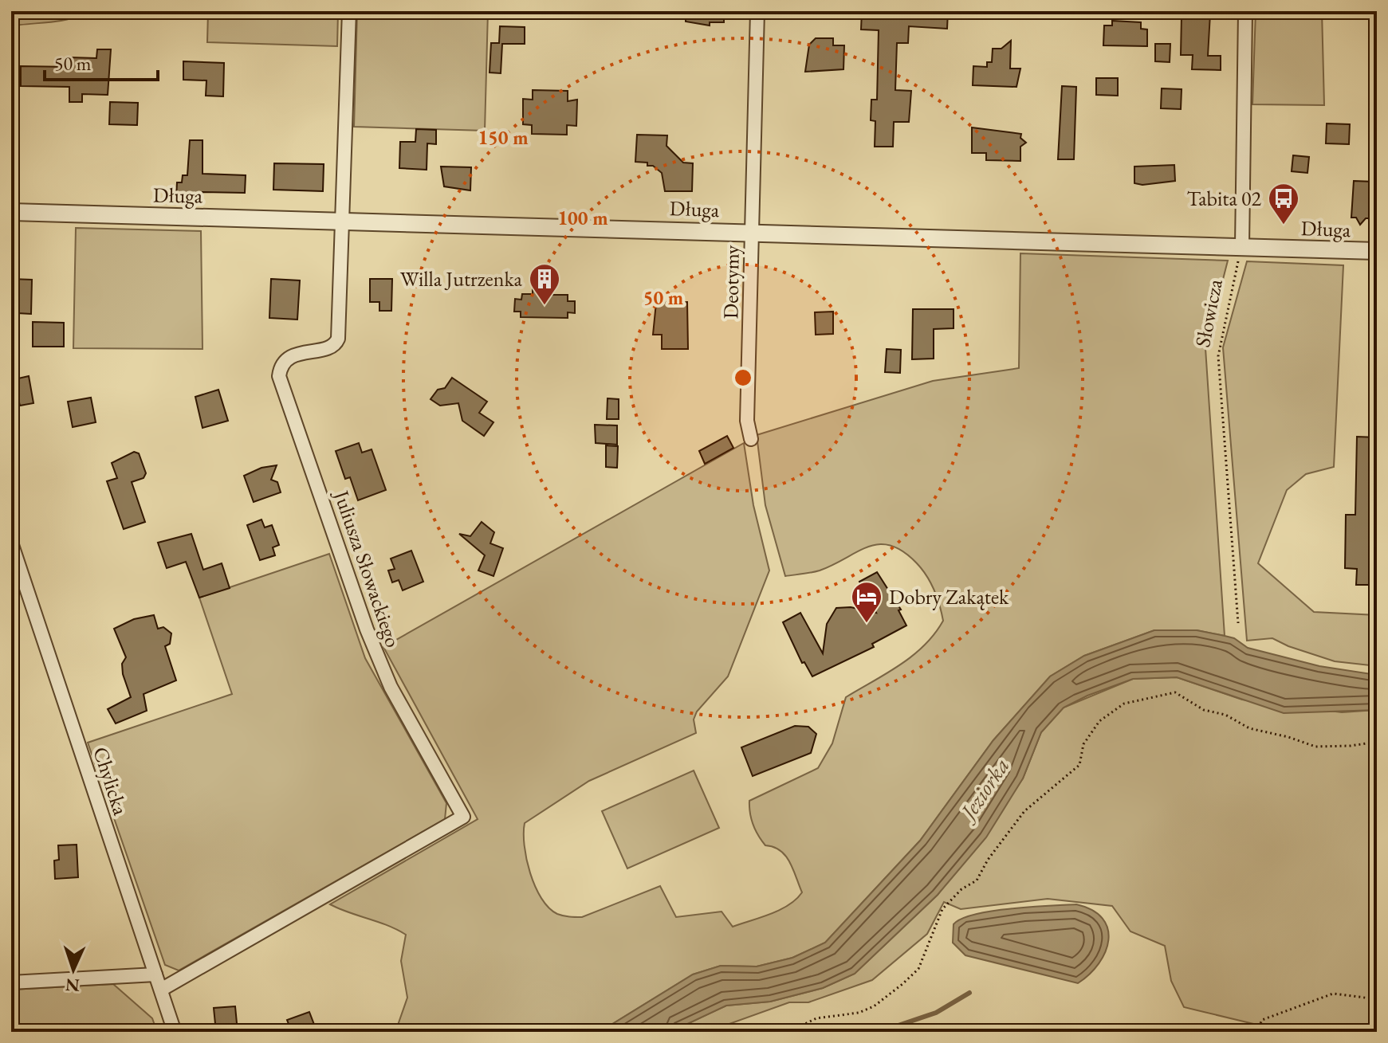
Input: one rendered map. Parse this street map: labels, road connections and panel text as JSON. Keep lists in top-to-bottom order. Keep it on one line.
{"streets":{"street":["Długa","Deotymy","Juliusza Słowackiego","Chylicka"],"path":["Słowicza"]},"crossings":[["Długa","Deotymy"],["Długa","Słowicza"],["Długa","Juliusza Słowackiego"],["Juliusza Słowackiego","Chylicka"]],"water":["Jeziorka"],"places":{"bus stop":["Tabita 02"],"building":["Willa Jutrzenka"],"hotel":["Dobry Zakątek"]},"scale_bar":"50 m","north":"bottom","rings":["150 m","100 m","50 m"]}
